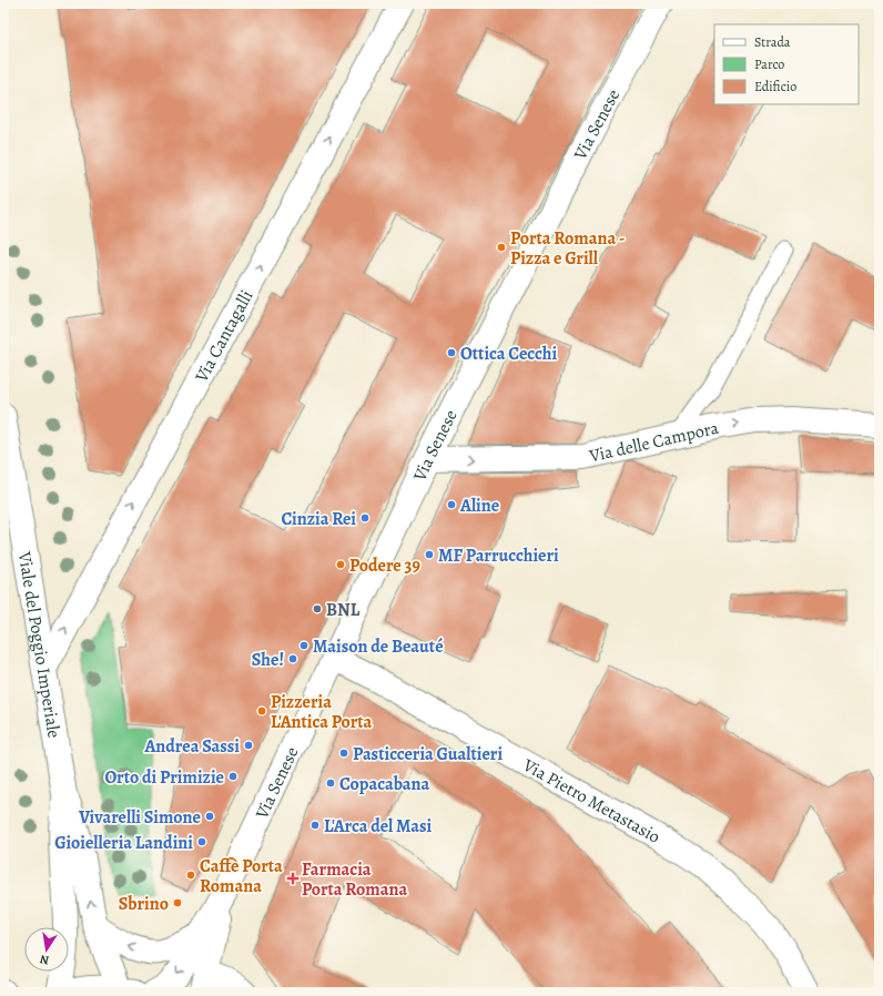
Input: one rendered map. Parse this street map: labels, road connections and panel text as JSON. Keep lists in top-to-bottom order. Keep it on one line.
{"streets":{"main road":["Via Senese","Via Cantagalli","Via delle Campora","Viale del Poggio Imperiale","Via Pietro Metastasio"]},"crossings":[["Via Senese","Via delle Campora"],["Via Senese","Via Pietro Metastasio"],["Via Cantagalli","Viale del Poggio Imperiale"]],"one_way":["Via Cantagalli","Via delle Campora"],"places":{"other":["Porta Romana - Pizza e Grill","Ottica Cecchi","Aline","Cinzia Rei","MF Parrucchieri","Podere 39","BNL","Maison de Beauté","She!","Pizzeria L'Antica Porta","Andrea Sassi","Pasticceria Gualtieri","Orto di Primizie","Copacabana","Vivarelli Simone","L'Arca del Masi","Gioielleria Landini","Caffè Porta Romana","Sbrino"],"health":["Farmacia Porta Romana"]},"legend":["Strada","Parco","Edificio"],"north":"bottom"}
